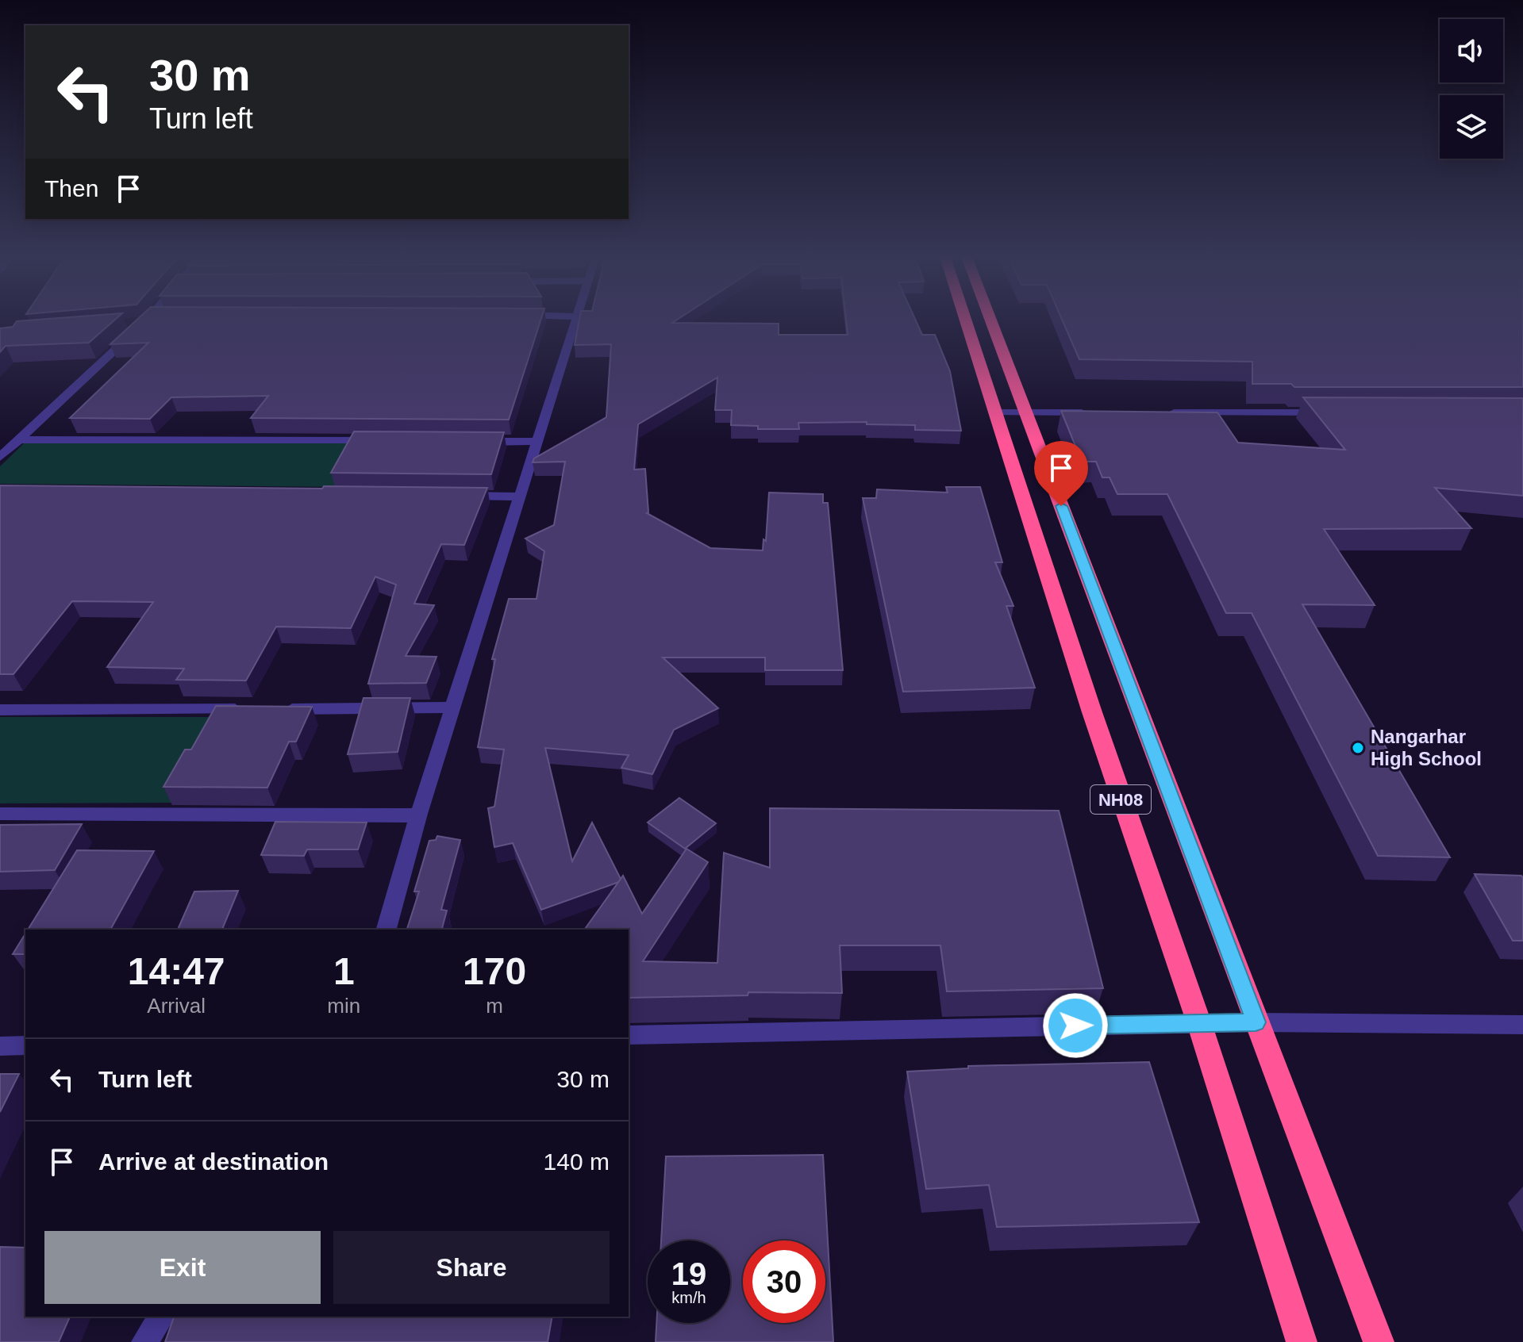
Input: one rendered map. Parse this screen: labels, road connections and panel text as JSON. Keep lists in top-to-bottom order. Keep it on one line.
{"streets":{"highway":["NH08"]},"places":["Nangarhar High School"],"page":{"turn":["30 m","Turn left"],"then":"Then","eta":["14:47","Arrival","1","min","170","m"],"list":[{"name":"Turn left","value":"30 m"},{"name":"Arrive at destination","value":"140 m"}],"buttons":["Exit","Share"],"speed":"19 km/h","limit":"30"}}
